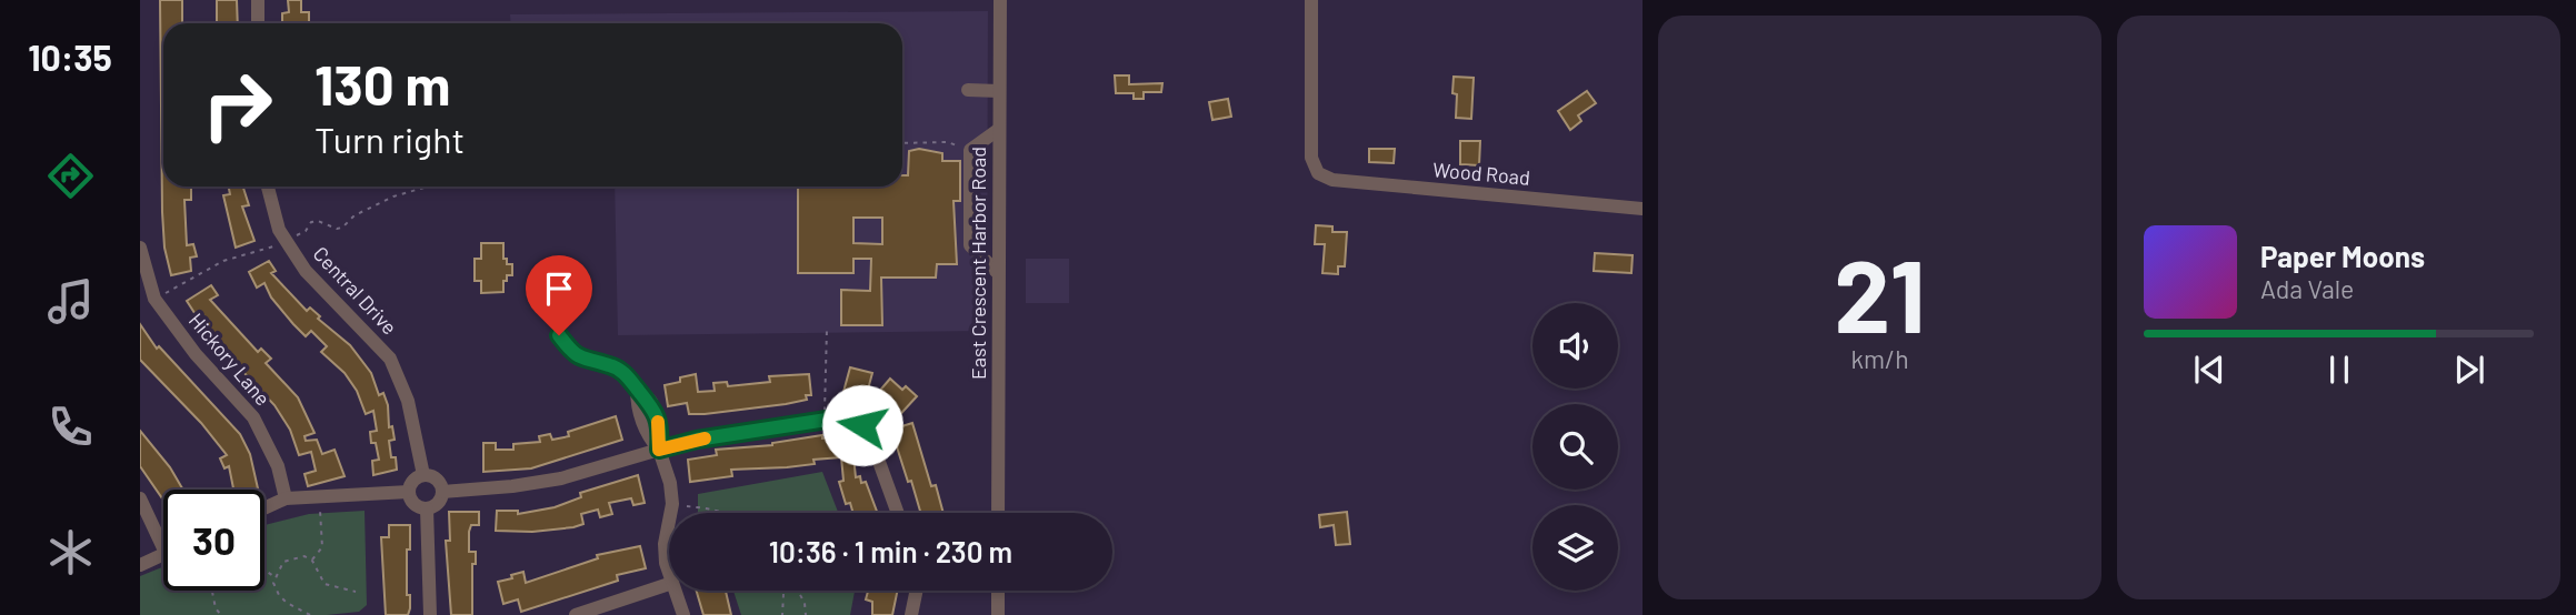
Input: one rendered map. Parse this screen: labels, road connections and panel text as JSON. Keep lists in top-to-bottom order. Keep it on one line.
{"streets":{"street":["Wood Road","East Crescent Harbor Road","Central Drive","Hickory Lane"]},"page":{"tabs":"10:35","tile":["21","km/h"],"turn":["130 m","Turn right"],"song":["Paper Moons","Ada Vale"],"limit":"30","trip":"10:36 · 1 min · 230 m"}}
